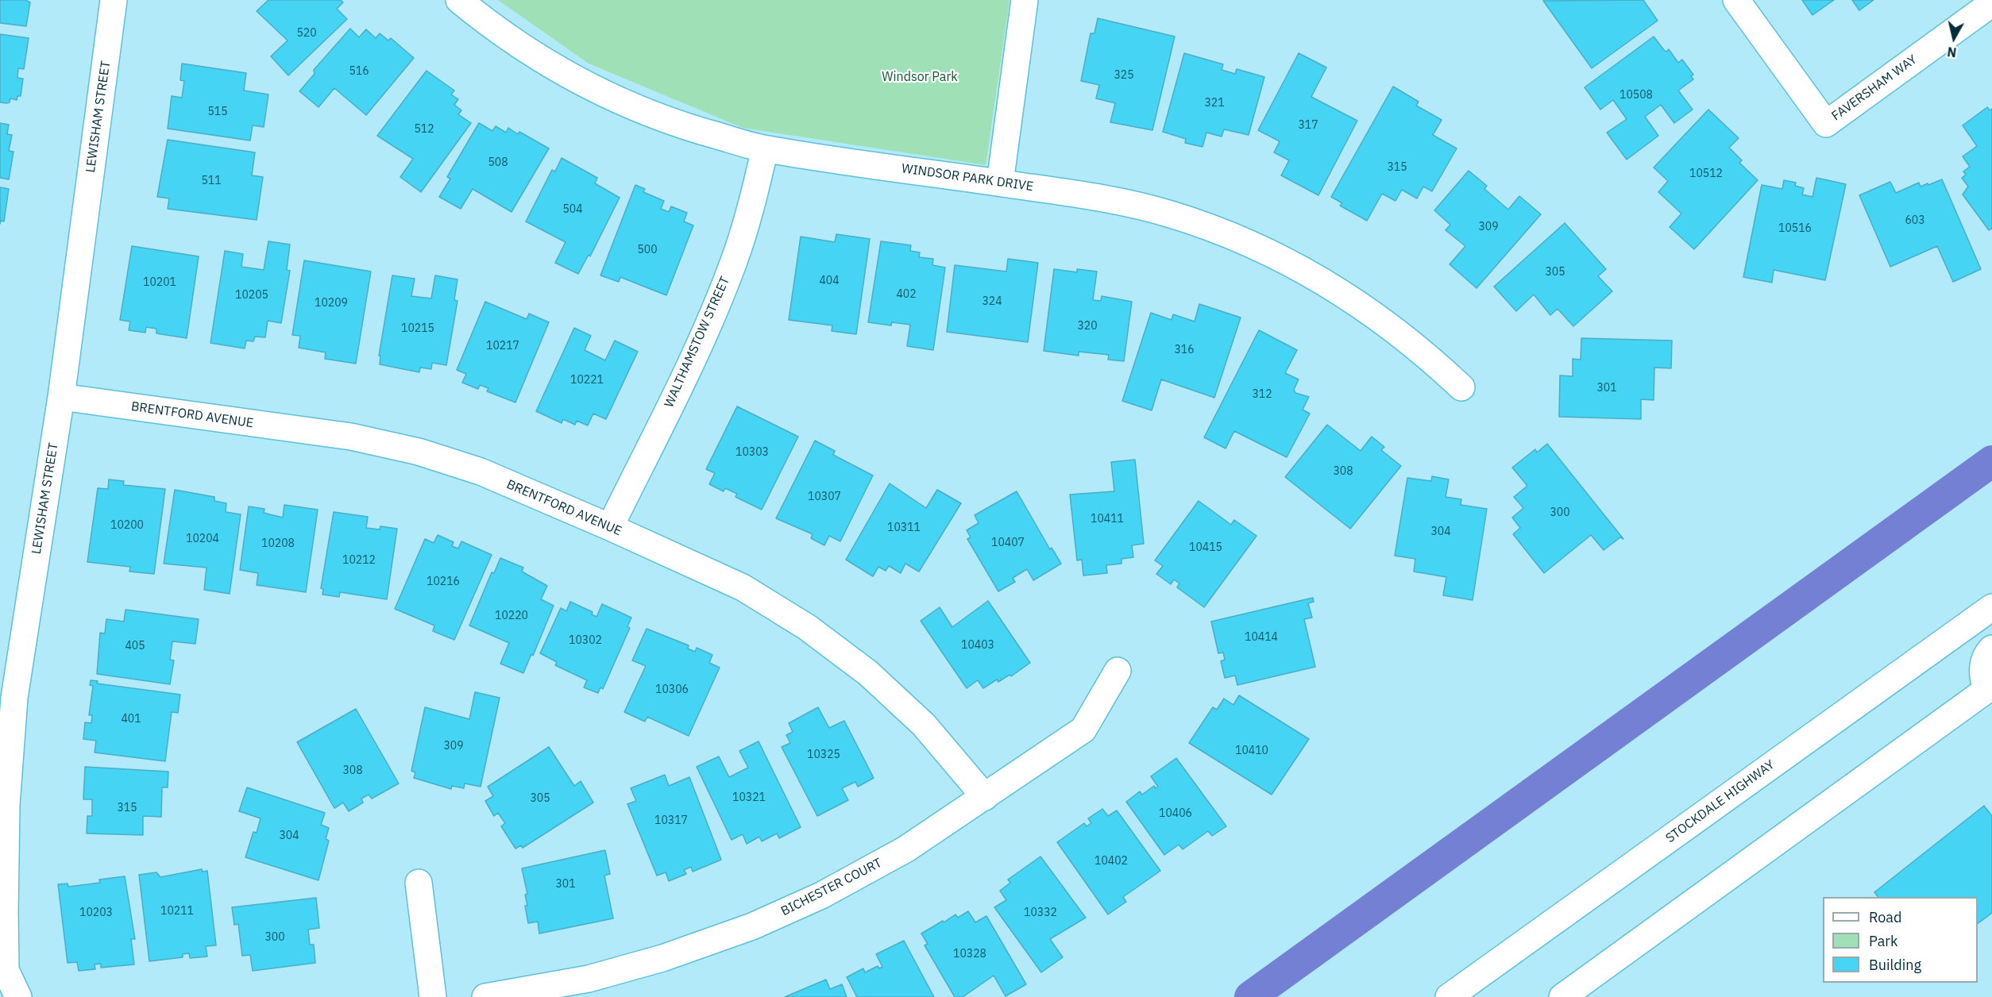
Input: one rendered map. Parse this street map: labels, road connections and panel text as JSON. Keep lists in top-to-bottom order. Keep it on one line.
{"streets":{"street":["FAVERSHAM WAY","LEWISHAM STREET","WINDSOR PARK DRIVE","WALTHAMSTOW STREET","BRENTFORD AVENUE","STOCKDALE HIGHWAY","BICHESTER COURT"]},"crossings":[["LEWISHAM STREET","BRENTFORD AVENUE"],["WINDSOR PARK DRIVE","WALTHAMSTOW STREET"],["WALTHAMSTOW STREET","BRENTFORD AVENUE"],["BRENTFORD AVENUE","BICHESTER COURT"]],"parks":["Windsor Park"],"house_numbers":["520","516","325","10508","321","515","317","512","508","315","10512","511","504","603","309","10516","500","305","404","10201","402","10205","324","10209","320","10215","10217","316","10221","301","312","10303","308","10307","300","10411","10200","10311","304","10204","10407","10208","10415","10212","10216","10220","10414","10302","10403","405","10306","401","309","10410","10325","308","10321","305","315","10406","10317","304","10402","301","10211","10203","10332","300","10328"],"legend":["Road","Park","Building"],"north":"bottom"}
